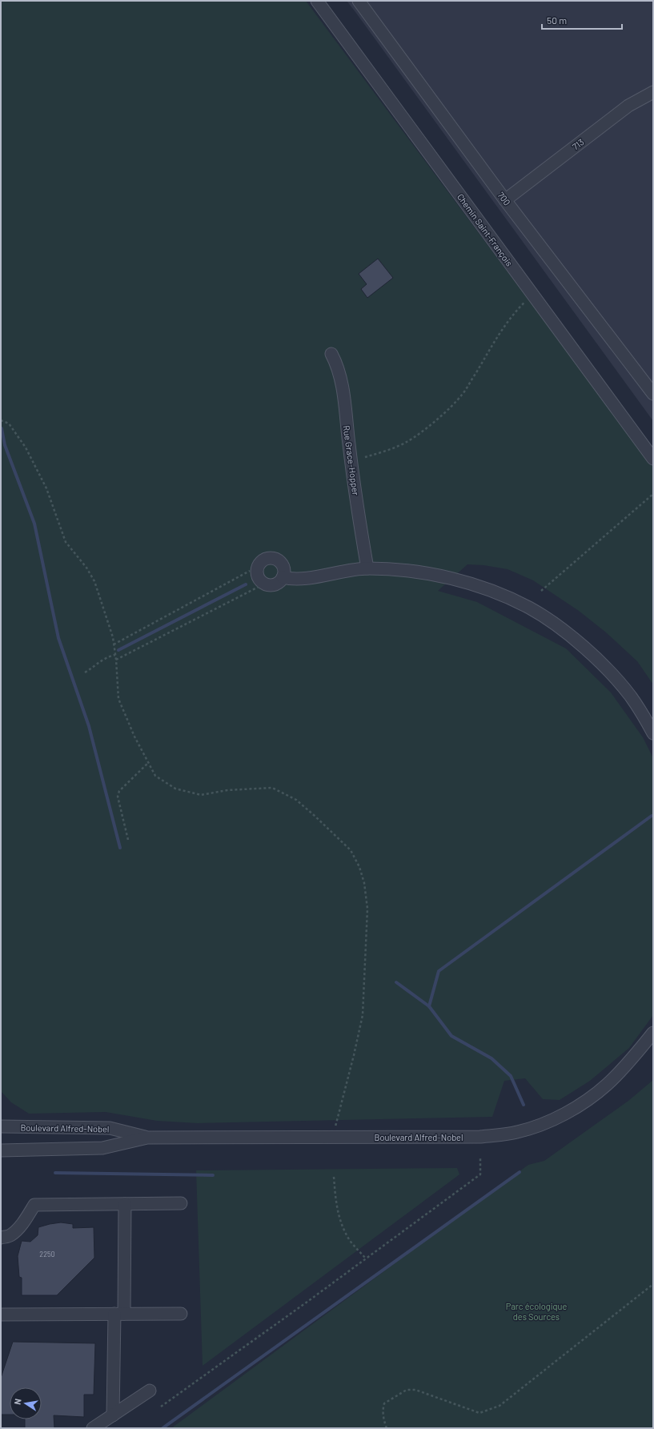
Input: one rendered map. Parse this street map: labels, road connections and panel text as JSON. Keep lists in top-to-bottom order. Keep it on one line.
{"streets":{"street":["713","700","Chemin Saint-François","Rue Grace-Hopper","Boulevard Alfred-Nobel"]},"crossings":[["713","700"]],"parks":["Parc écologique des Sources"],"house_numbers":["2250"],"scale_bar":"50 m","north":"left"}
